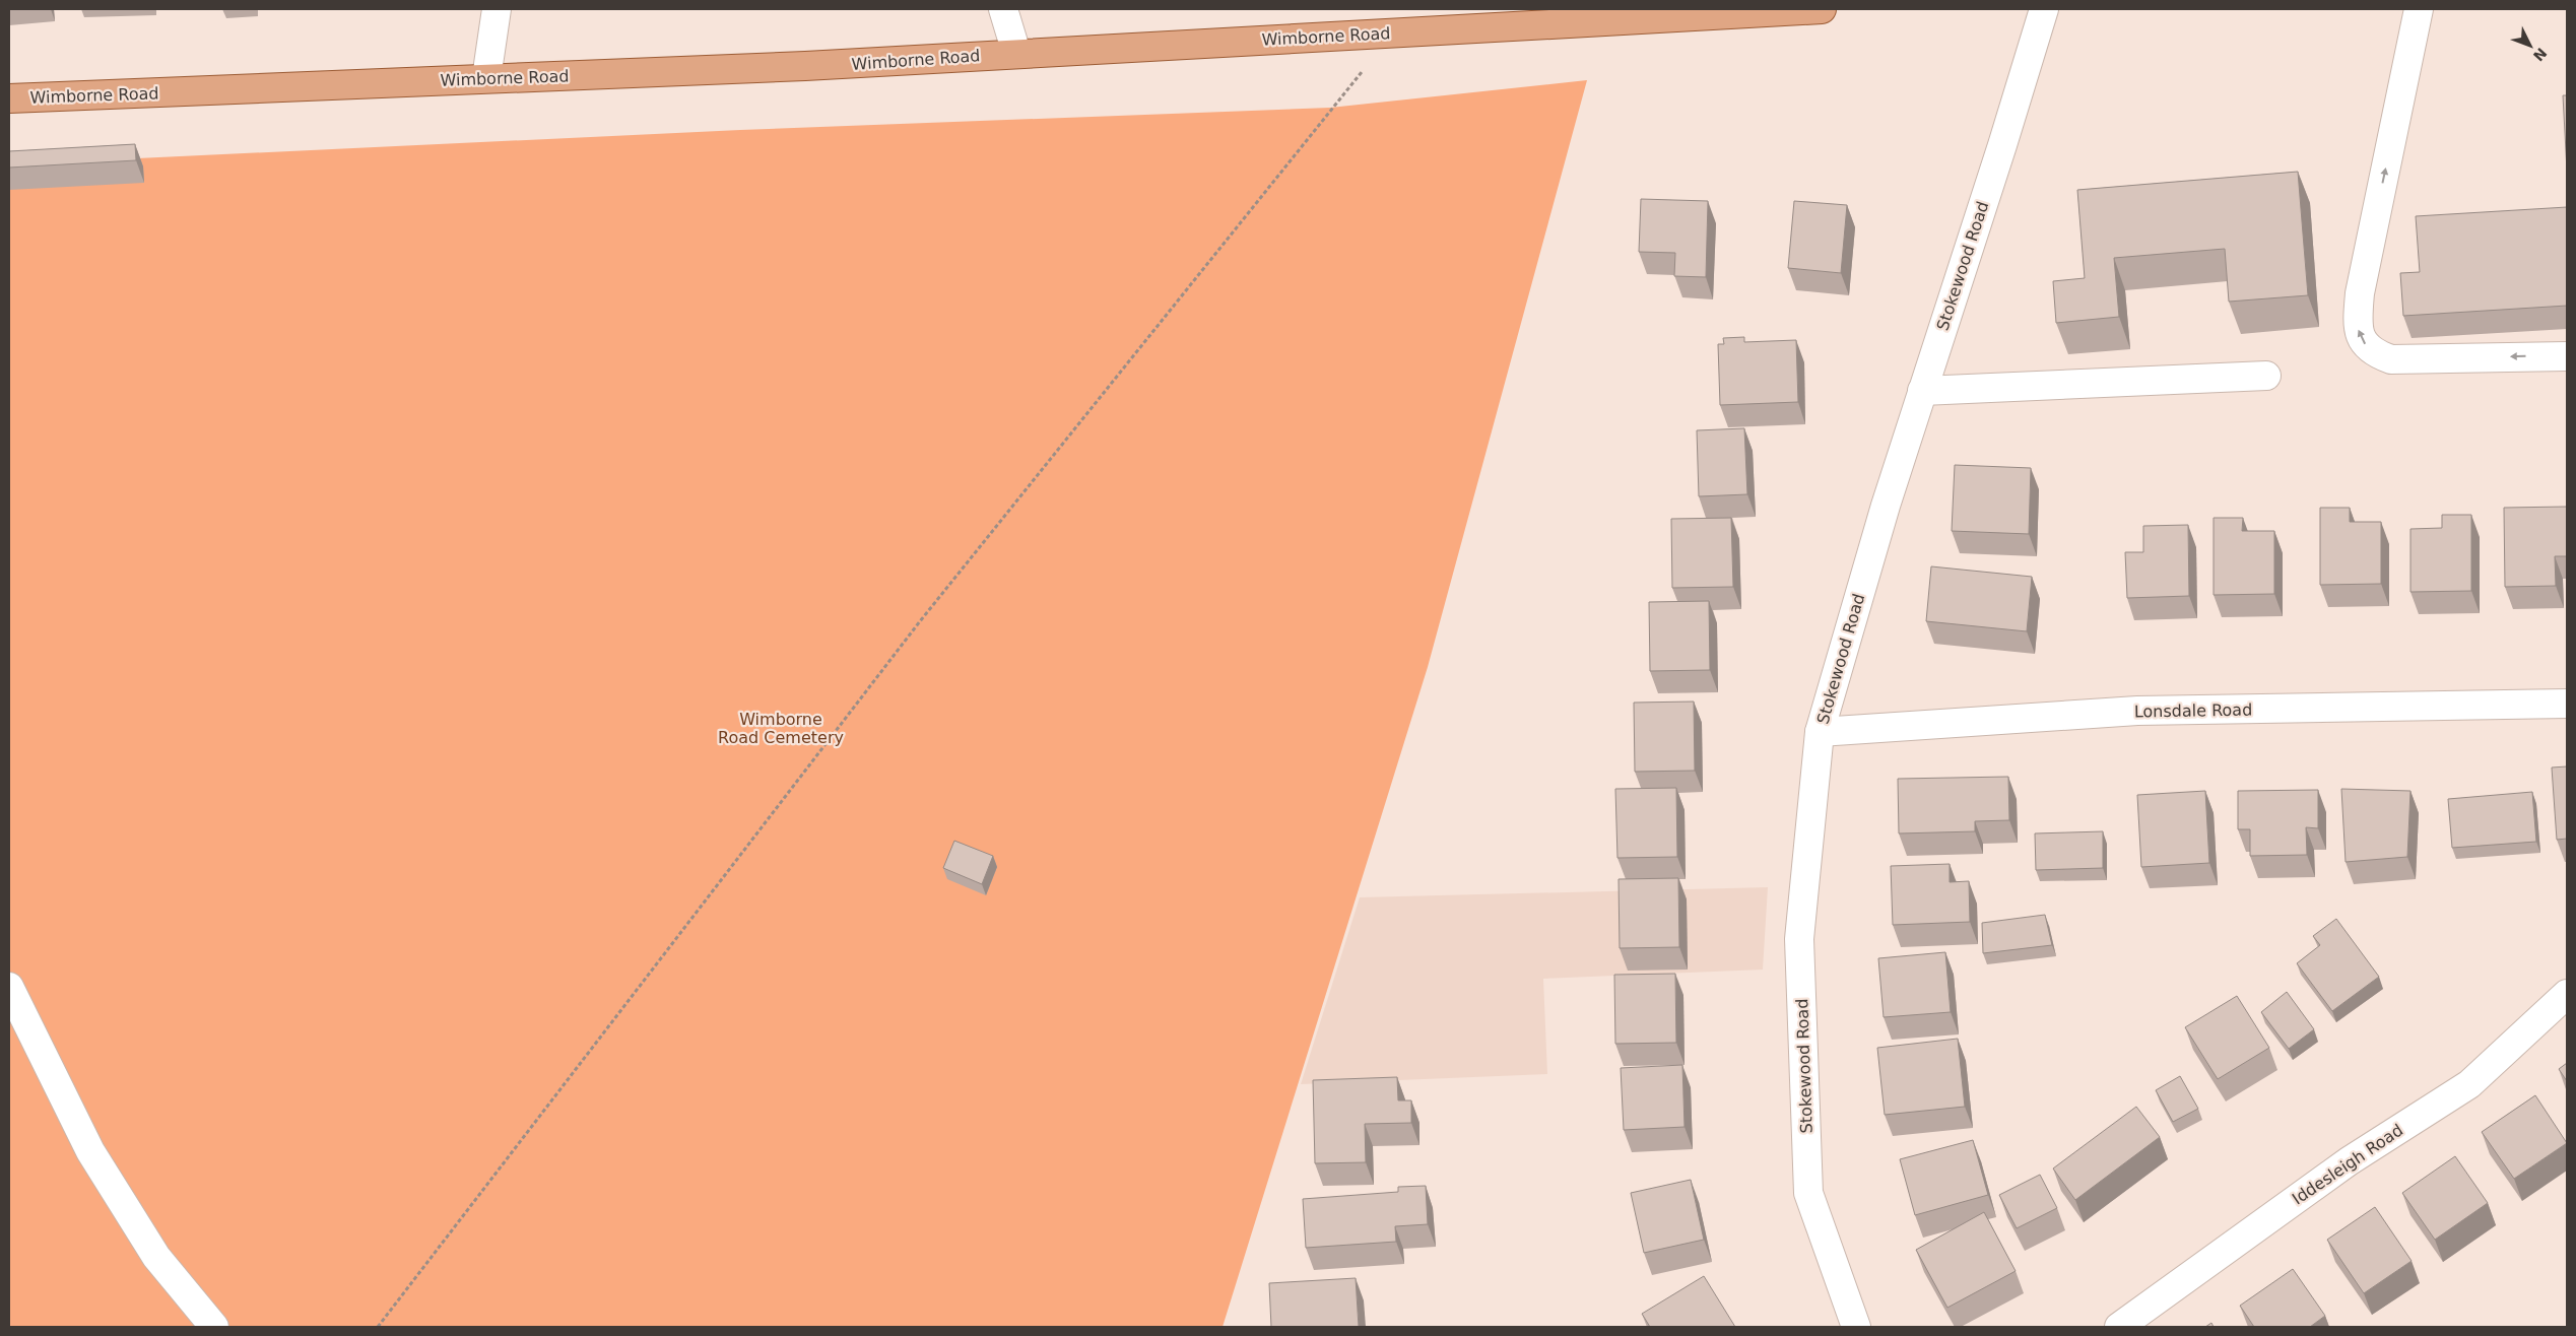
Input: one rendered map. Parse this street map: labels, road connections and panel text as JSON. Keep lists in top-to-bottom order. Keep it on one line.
{"streets":{"main road":["Wimborne Road"],"street":["Stokewood Road","Lonsdale Road","Iddesleigh Road"]},"crossings":[["Stokewood Road","Lonsdale Road"]],"parks":["Wimborne Road Cemetery"],"north":"bottom right"}
